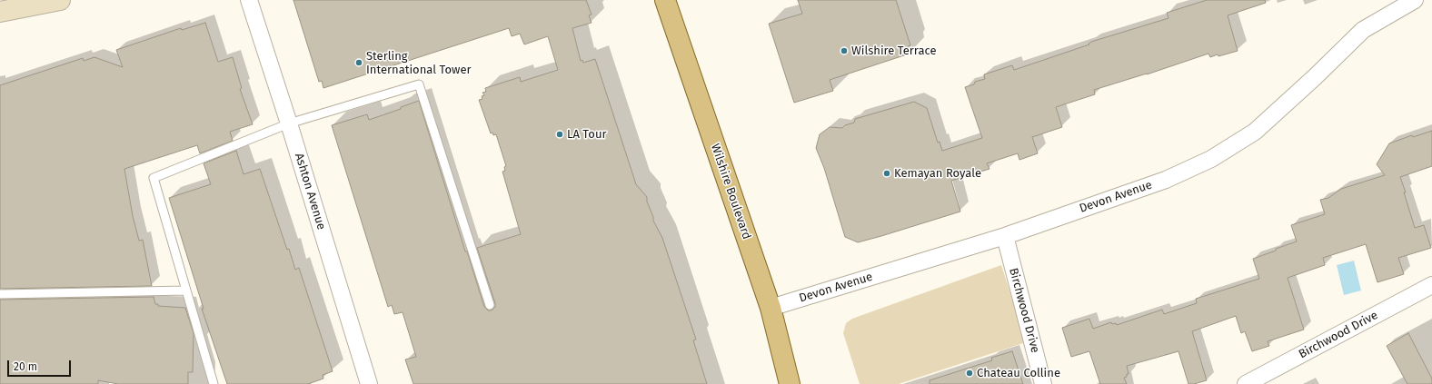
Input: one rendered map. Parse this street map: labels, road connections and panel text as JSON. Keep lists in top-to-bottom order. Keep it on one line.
{"streets":{"main road":["Wilshire Boulevard"],"street":["Ashton Avenue","Devon Avenue","Birchwood Drive"]},"crossings":[["Wilshire Boulevard","Devon Avenue"],["Devon Avenue","Birchwood Drive"]],"places":["Wilshire Terrace","Sterling International Tower","LA Tour","Kemayan Royale","Chateau Colline"],"scale_bar":"20 m"}
